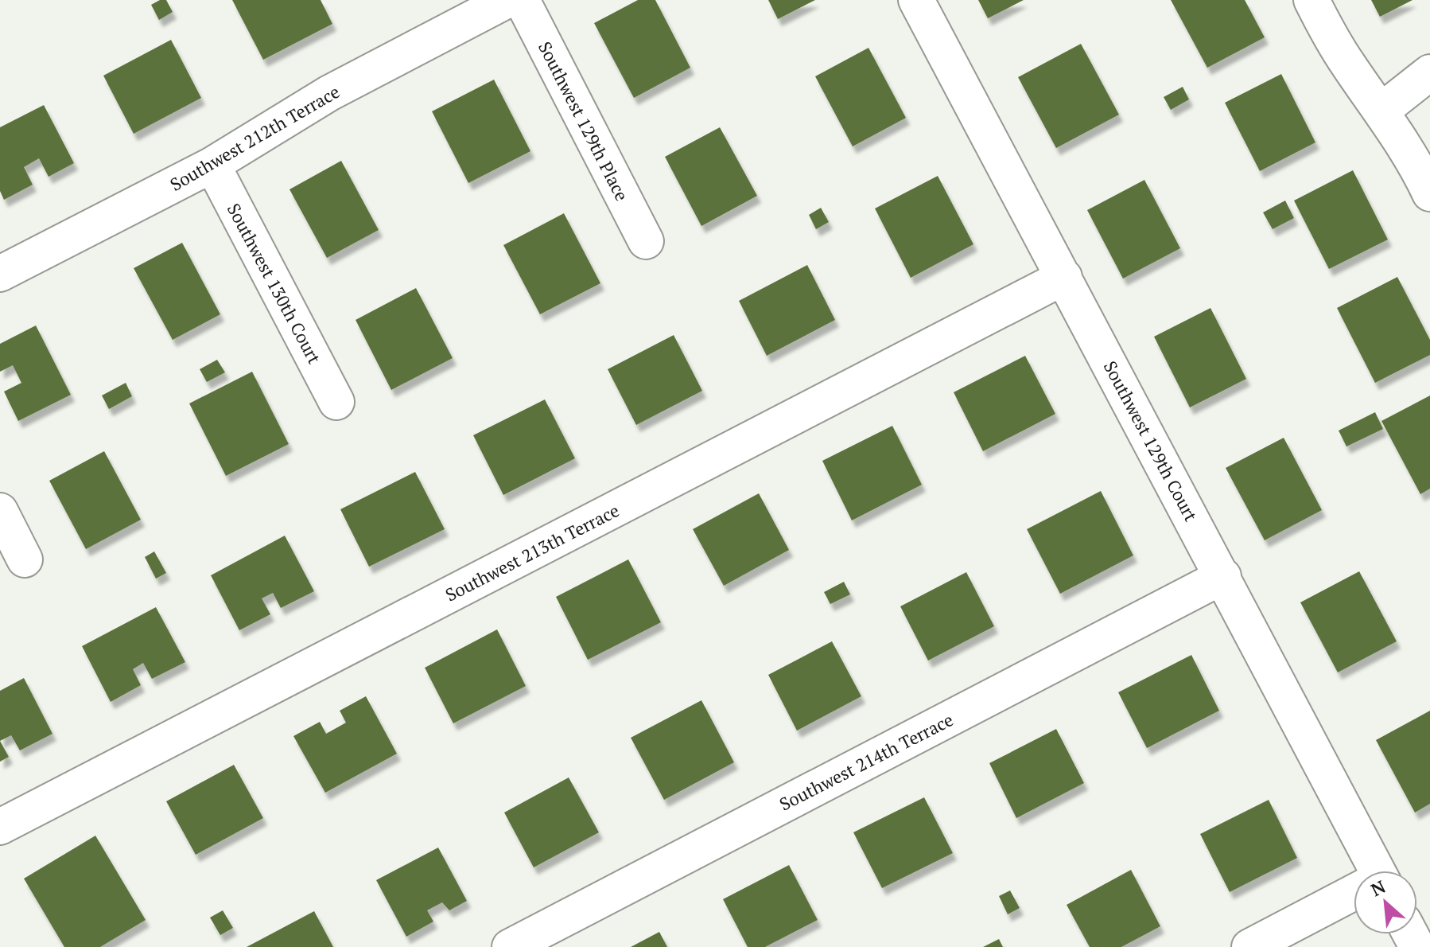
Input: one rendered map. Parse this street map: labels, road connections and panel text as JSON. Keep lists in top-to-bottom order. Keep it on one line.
{"streets":{"street":["Southwest 129th Place","Southwest 212th Terrace","Southwest 130th Court","Southwest 129th Court","Southwest 213th Terrace","Southwest 214th Terrace"]},"crossings":[["Southwest 212th Terrace","Southwest 130th Court"],["Southwest 129th Court","Southwest 213th Terrace"],["Southwest 129th Court","Southwest 214th Terrace"]],"north":"top left"}
